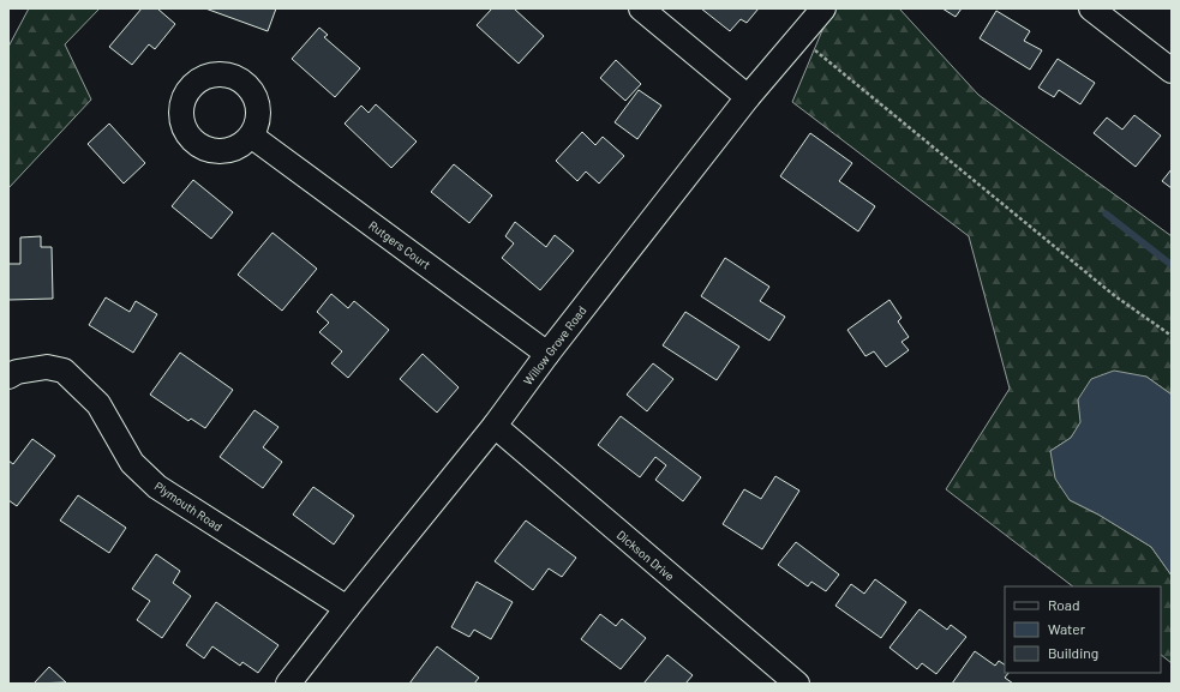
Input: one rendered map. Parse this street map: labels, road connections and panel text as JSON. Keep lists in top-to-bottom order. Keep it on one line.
{"streets":{"street":["Rutgers Court","Willow Grove Road","Plymouth Road","Dickson Drive"]},"crossings":[["Rutgers Court","Willow Grove Road"],["Willow Grove Road","Plymouth Road"],["Willow Grove Road","Dickson Drive"]],"legend":["Road","Water","Building"]}
